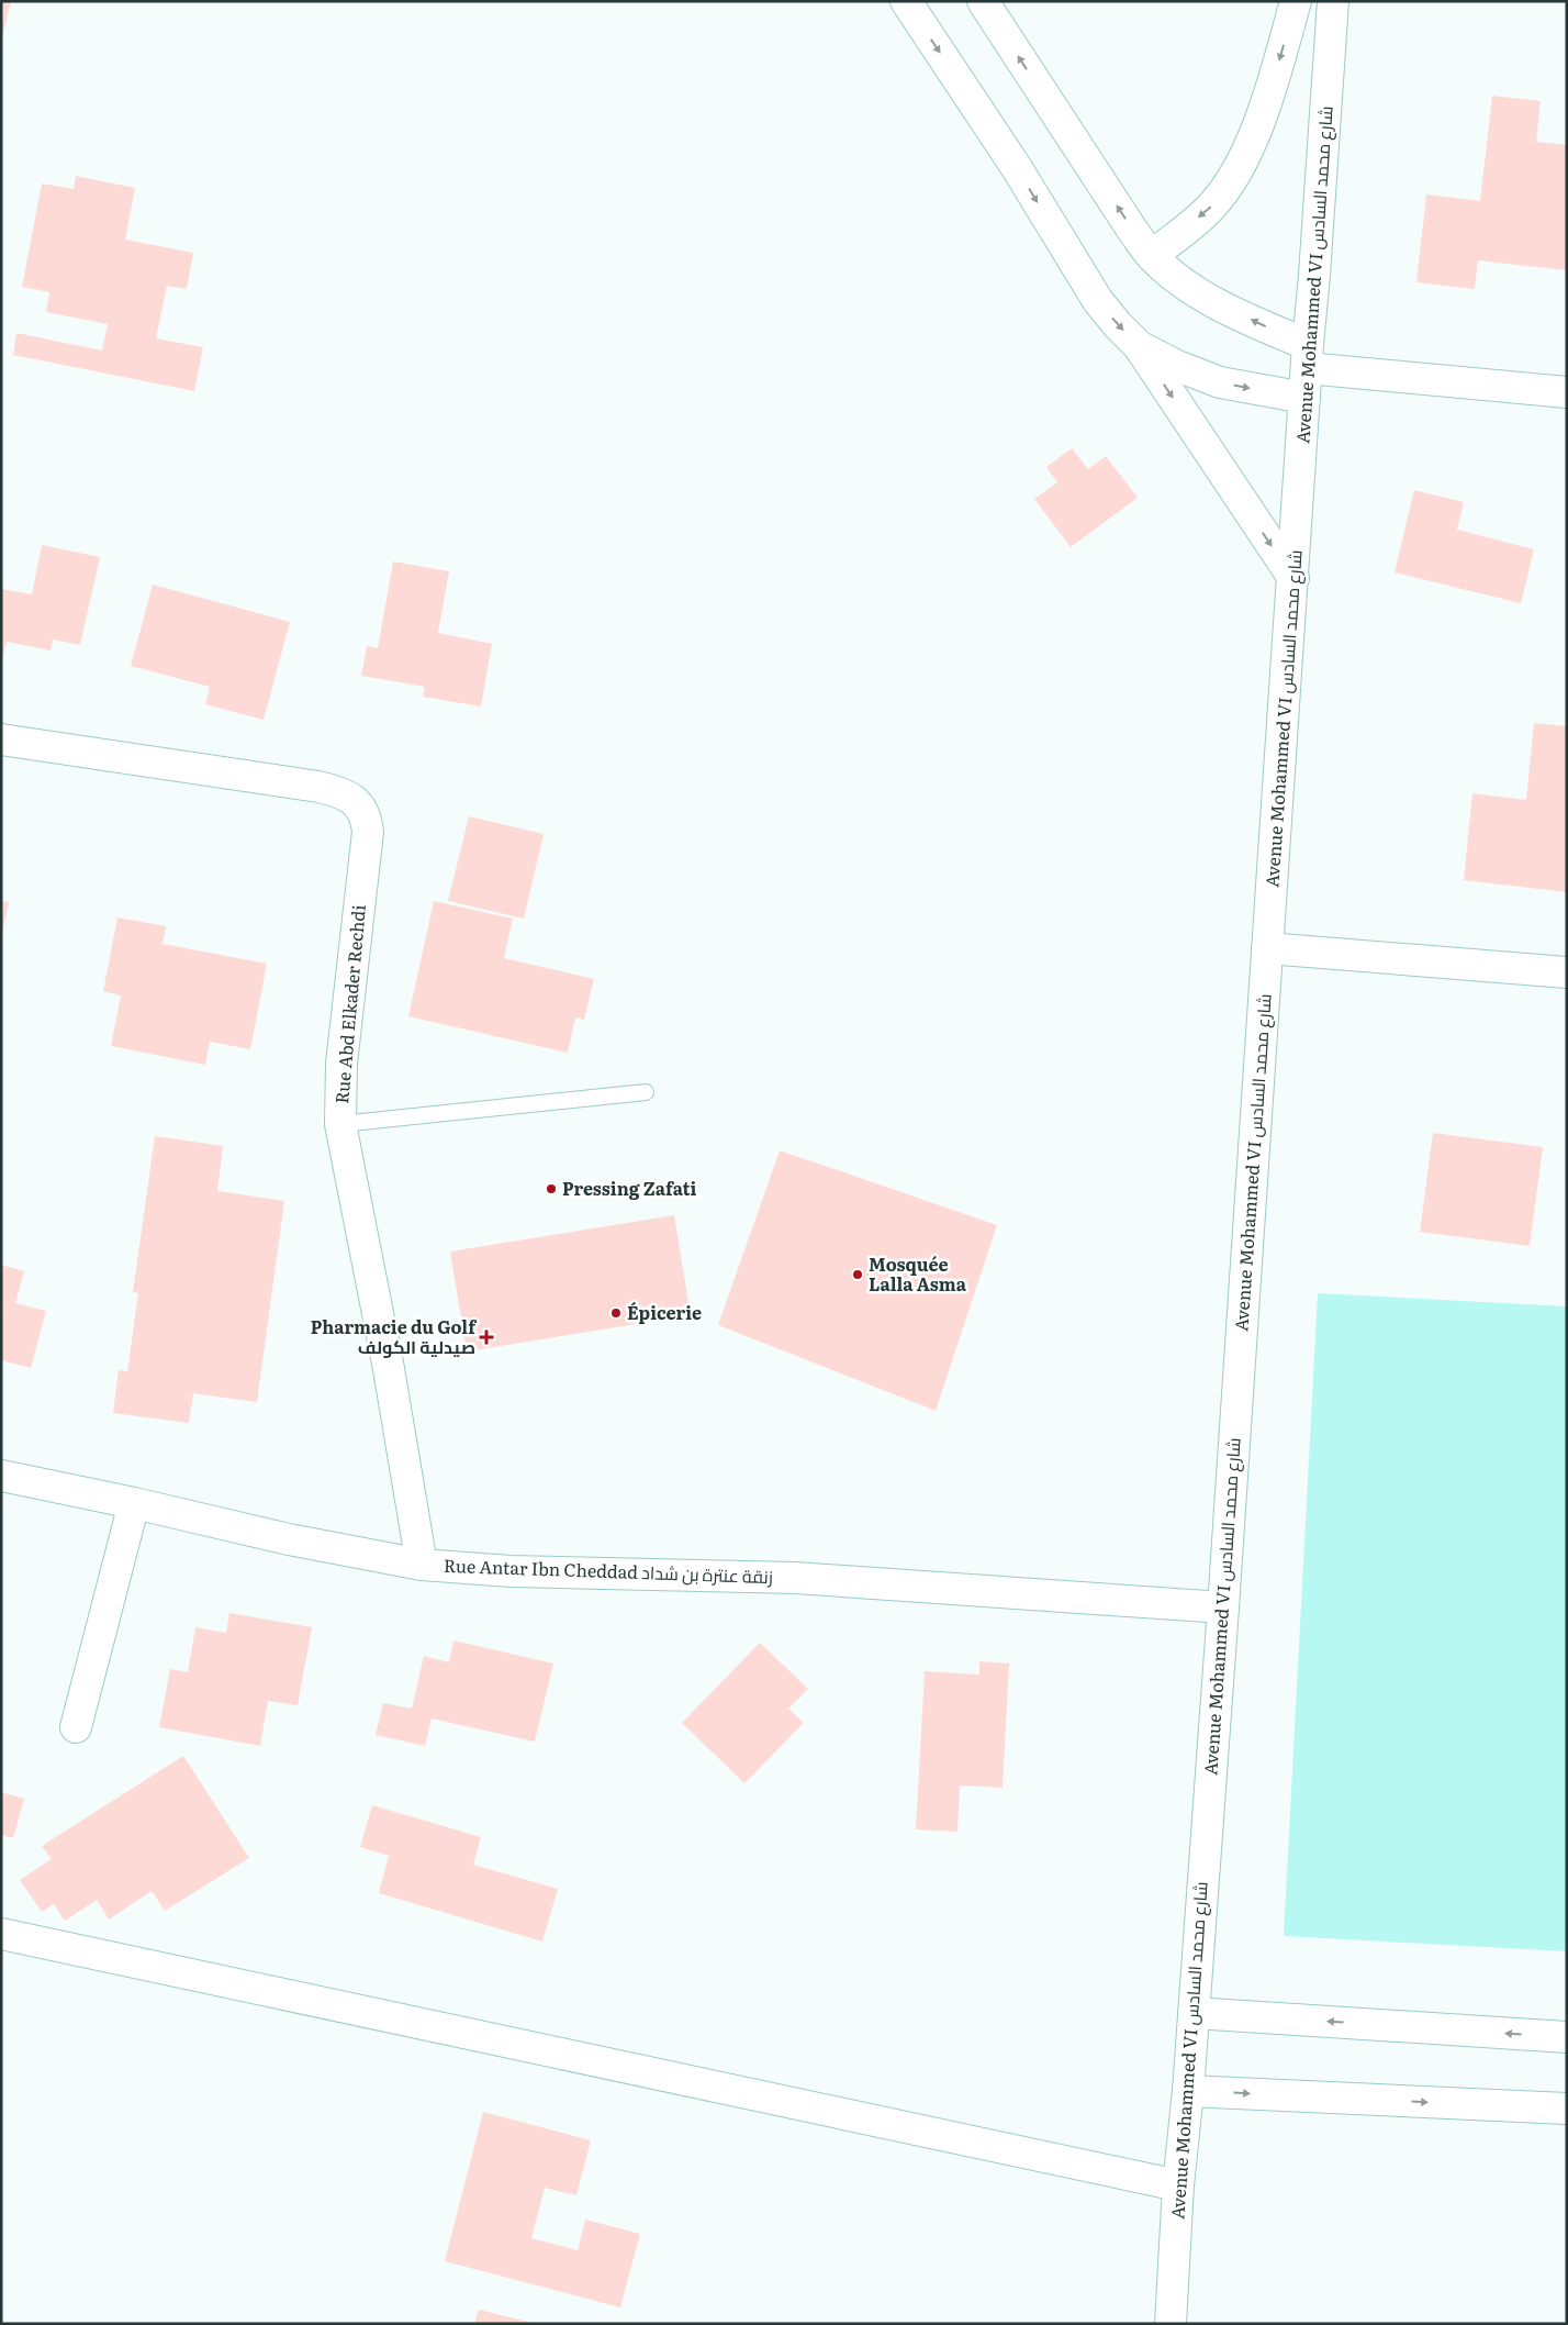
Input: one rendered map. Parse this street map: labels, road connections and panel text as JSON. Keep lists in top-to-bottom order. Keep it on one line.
{"streets":{"street":["Avenue Mohammed VI شارع محمد السادس","Rue Abd Elkader Rechdi","Rue Antar Ibn Cheddad زنقة عنترة بن شداد"]},"crossings":[["Avenue Mohammed VI شارع محمد السادس","Rue Antar Ibn Cheddad زنقة عنترة بن شداد"],["Rue Abd Elkader Rechdi","Rue Antar Ibn Cheddad زنقة عنترة بن شداد"]],"places":{"other":["Pressing Zafati","Mosquée Lalla Asma","Épicerie"],"health":["Pharmacie du Golf صيدلية الكولف"]}}
